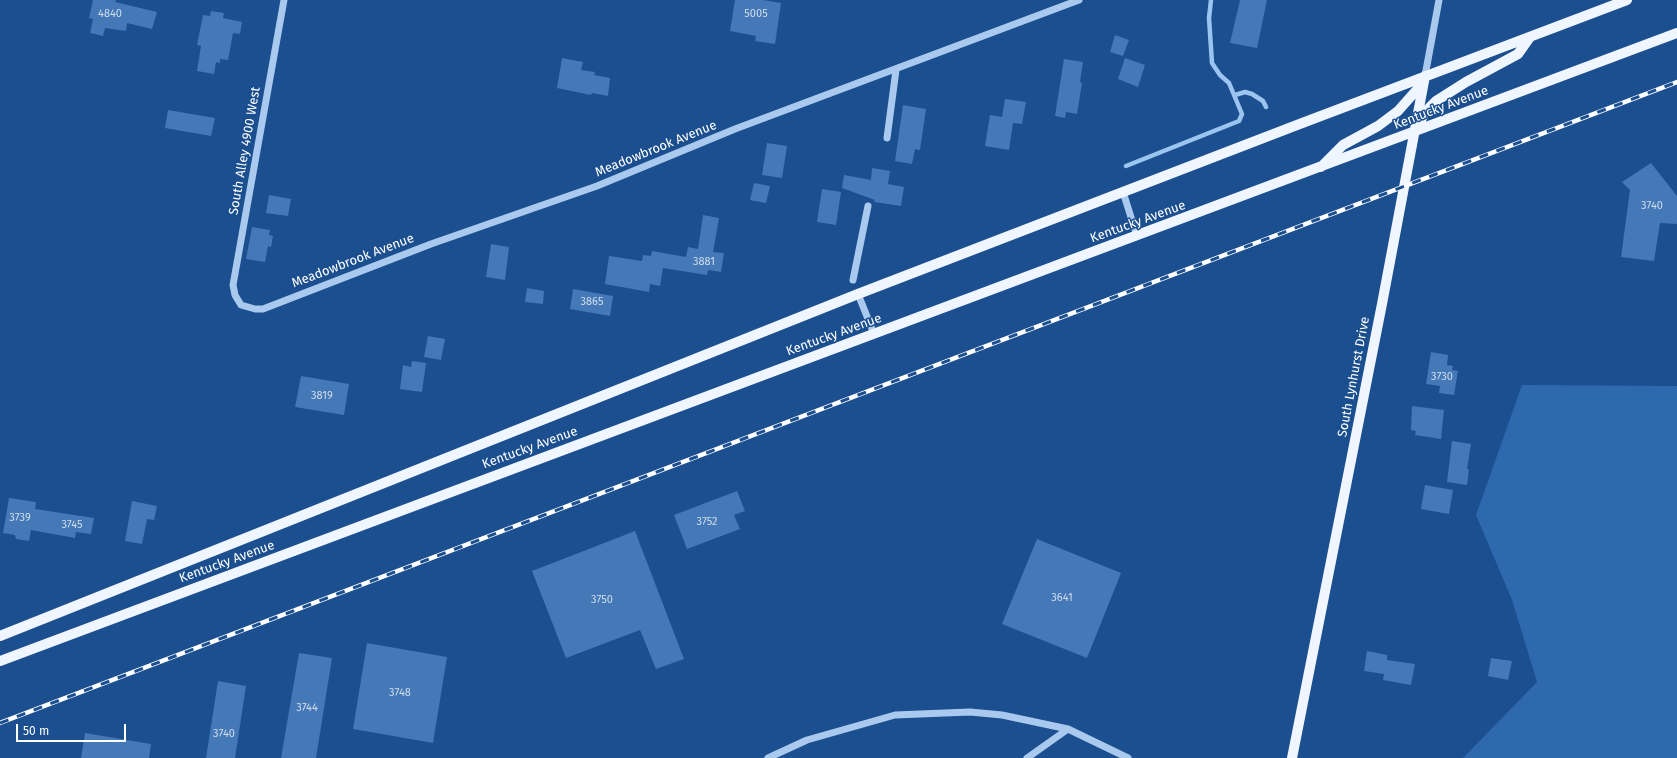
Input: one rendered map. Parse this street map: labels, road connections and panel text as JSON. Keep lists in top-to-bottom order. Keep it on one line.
{"streets":{"main road":["Kentucky Avenue","South Lynhurst Drive"],"street":["Meadowbrook Avenue","South Alley 4900 West"]},"crossings":[["Kentucky Avenue","South Lynhurst Drive"],["Meadowbrook Avenue","South Alley 4900 West"]],"house_numbers":["4840","5005","3740","3881","3865","3730","3819","3739","3752","3745","3641","3750","3748","3744","3740"],"scale_bar":"50 m"}
